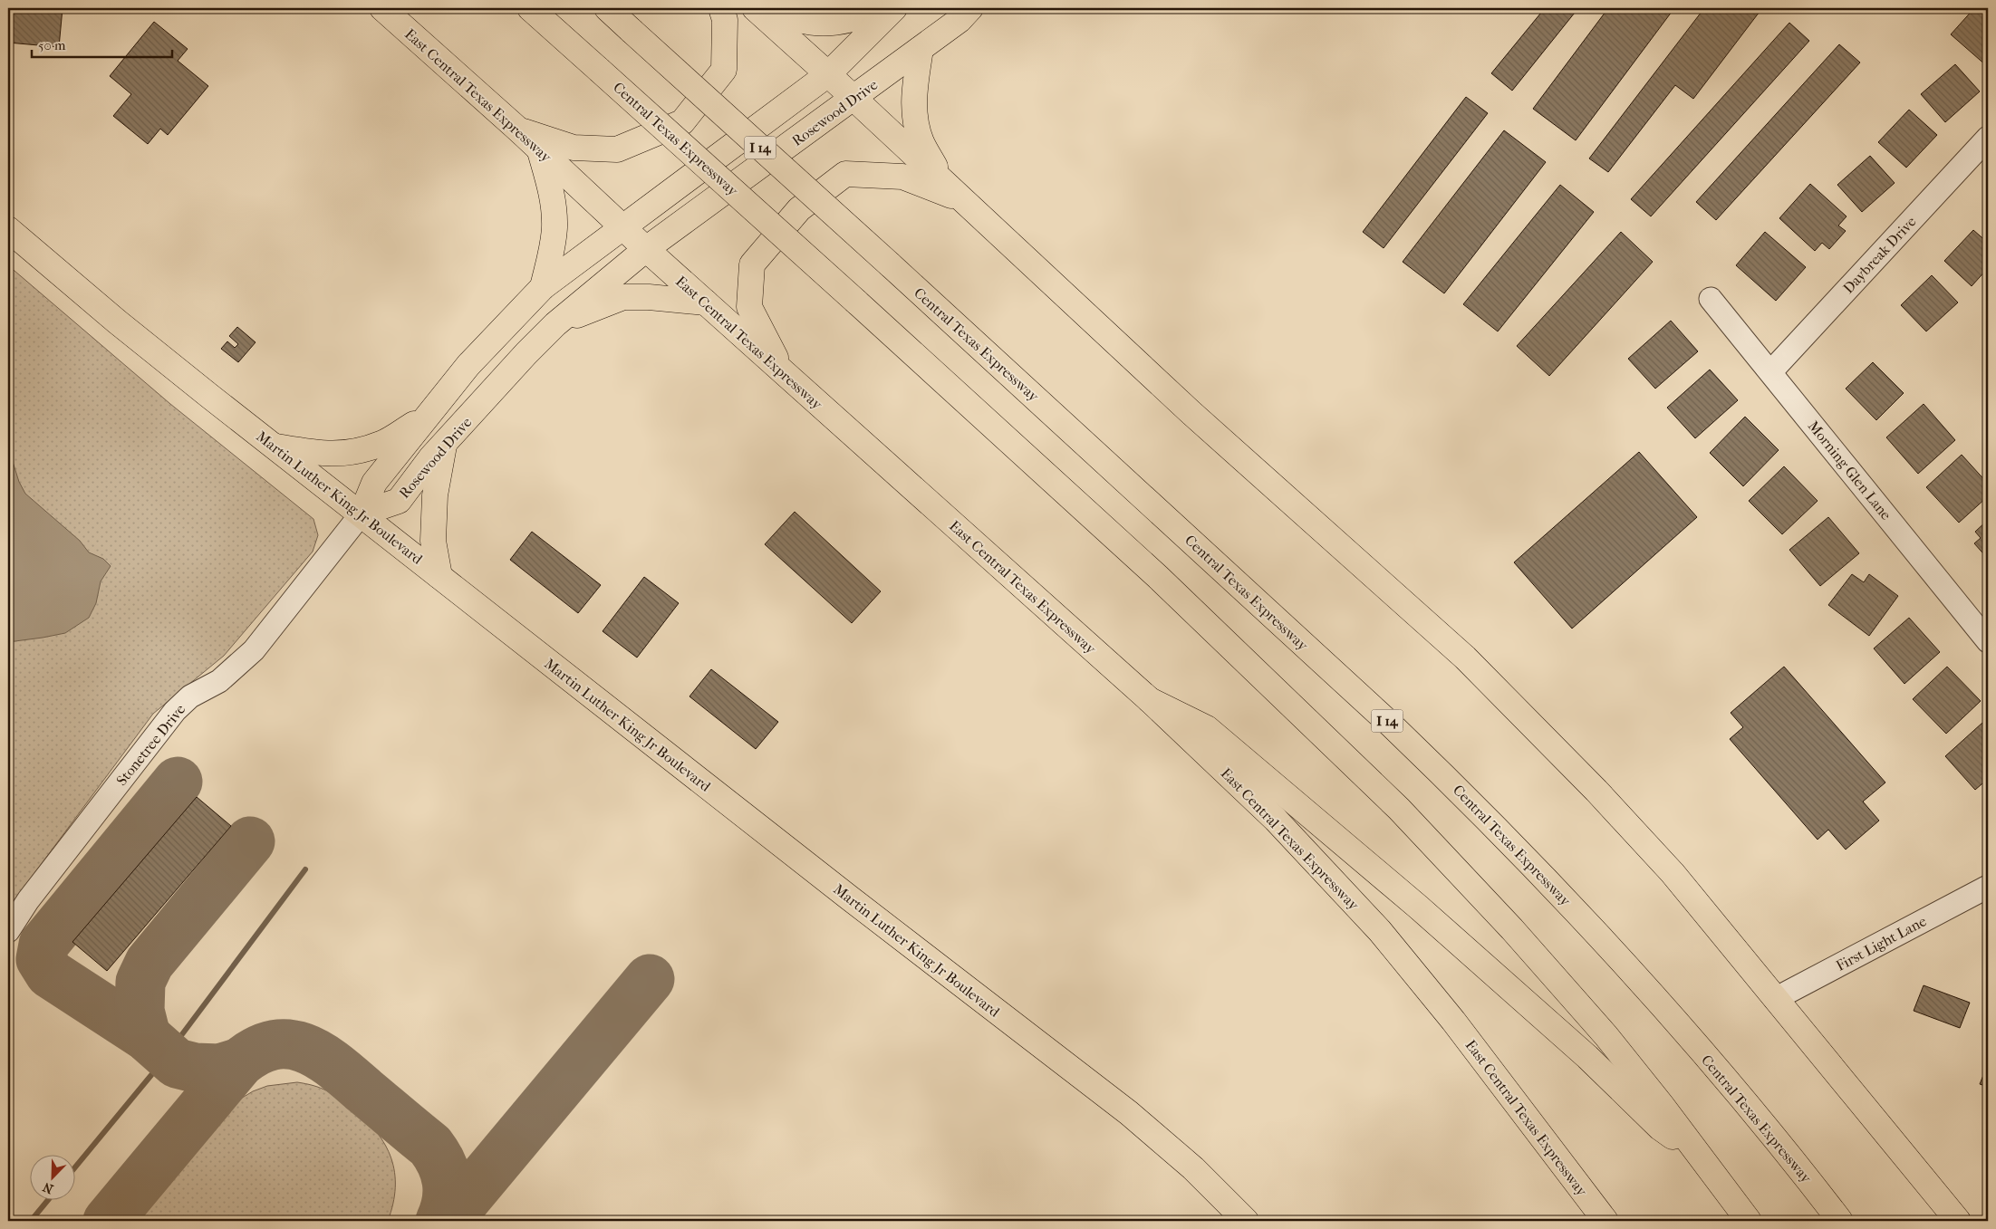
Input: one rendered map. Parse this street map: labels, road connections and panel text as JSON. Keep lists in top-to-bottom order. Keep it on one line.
{"streets":{"main road":["East Central Texas Expressway","Rosewood Drive","Central Texas Expressway","I 14","Martin Luther King Jr Boulevard"],"street":["Daybreak Drive","Morning Glen Lane","Stonetree Drive","First Light Lane"]},"crossings":[["East Central Texas Expressway","Rosewood Drive"],["Rosewood Drive","Martin Luther King Jr Boulevard"],["Rosewood Drive","Stonetree Drive"],["Daybreak Drive","Morning Glen Lane"],["Martin Luther King Jr Boulevard","Stonetree Drive"]],"scale_bar":"50 m","north":"bottom left"}
